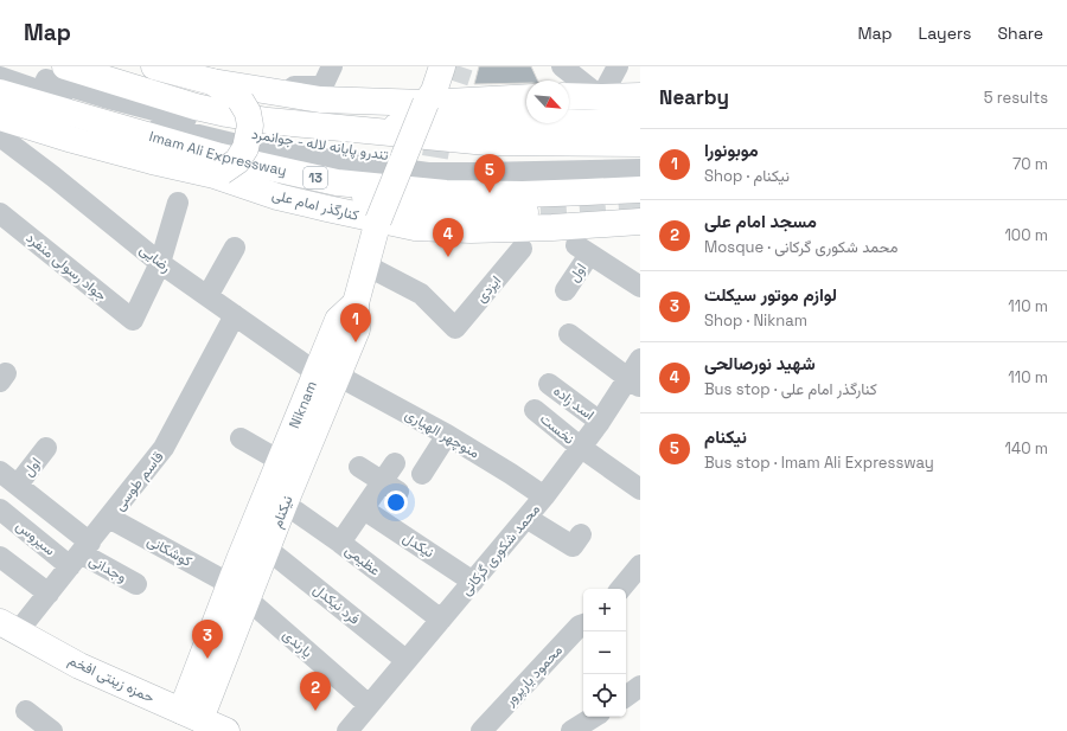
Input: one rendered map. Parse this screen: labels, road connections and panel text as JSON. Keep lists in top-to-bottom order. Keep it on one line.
{"streets":{"main road":["Imam Ali Expressway","13","کنارگذر امام علی","Niknam","نیکنام","حمزه زینتی افخم"],"street":["تندرو پایانه لاله - جوانمرد","رضایی","جواد رسولی منفرد","اول","ایزدی","اسد زاده","نخست","منوچهر الهیاری","قاسم طوسی","سیروس","نیکدل","محمد شکوری گرکانی","کوشکانی","عظیمی","وجدانی","فرد نیکدل","یارندی","محمود یارپرور"]},"crossings":[["کنارگذر امام علی","Niknam"],["رضایی","جواد رسولی منفرد"],["رضایی","Niknam"],["رضایی","منوچهر الهیاری"],["رضایی","قاسم طوسی"],["رضایی","نیکنام"],["ایزدی","Niknam"],["اسد زاده","محمد شکوری گرکانی"],["Niknam","منوچهر الهیاری"],["Niknam","نیکنام"],["Niknam","کوشکانی"],["Niknam","یارندی"],["Niknam","حمزه زینتی افخم"],["نخست","محمد شکوری گرکانی"],["منوچهر الهیاری","نیکنام"],["منوچهر الهیاری","محمد شکوری گرکانی"],["قاسم طوسی","سیروس"],["قاسم طوسی","کوشکانی"],["قاسم طوسی","وجدانی"],["قاسم طوسی","حمزه زینتی افخم"],["نیکنام","کوشکانی"],["نیکنام","عظیمی"],["نیکنام","فرد نیکدل"],["نیکنام","یارندی"],["سیروس","وجدانی"],["نیکدل","محمد شکوری گرکانی"],["محمد شکوری گرکانی","عظیمی"],["محمد شکوری گرکانی","فرد نیکدل"],["محمد شکوری گرکانی","یارندی"],["کوشکانی","یارندی"]],"north":"bottom right","page":{"header":"Map","nav":["Map","Layers","Share"],"heading":["Nearby","5 results"],"list":[{"mark":"1","name":"موبونورا","note":"Shop · نیکنام","value":"70 m"},{"mark":"2","name":"مسجد امام علی","note":"Mosque · محمد شکوری گرکانی","value":"100 m"},{"mark":"3","name":"لوازم موتور سیکلت","note":"Shop · Niknam","value":"110 m"},{"mark":"4","name":"شهید نورصالحی","note":"Bus stop · کنارگذر امام علی","value":"110 m"},{"mark":"5","name":"نیکنام","note":"Bus stop · Imam Ali Expressway","value":"140 m"}],"pins":["5","4","1","3","2"],"map_buttons":["+","−"]}}
